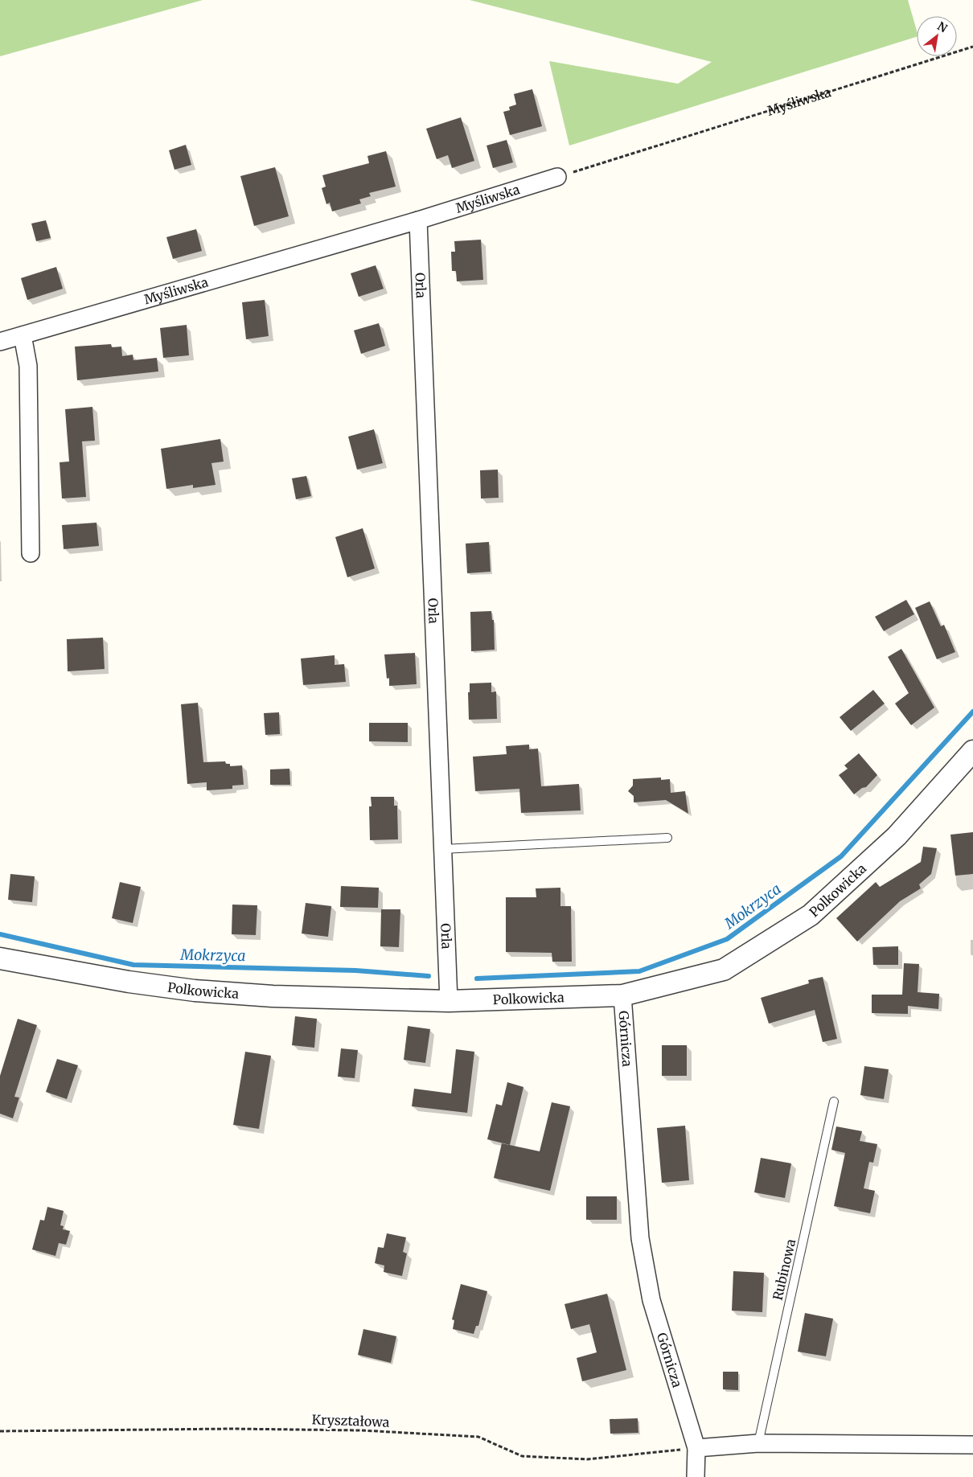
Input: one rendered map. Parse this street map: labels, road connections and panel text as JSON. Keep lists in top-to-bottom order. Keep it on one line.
{"streets":{"street":["Myśliwska","Orla","Polkowicka","Górnicza"],"lane":["Rubinowa"],"path":["Kryształowa"]},"crossings":[["Myśliwska","Orla"],["Orla","Polkowicka"],["Polkowicka","Górnicza"],["Górnicza","Kryształowa"]],"water":["Mokrzyca"],"north":"top right"}
